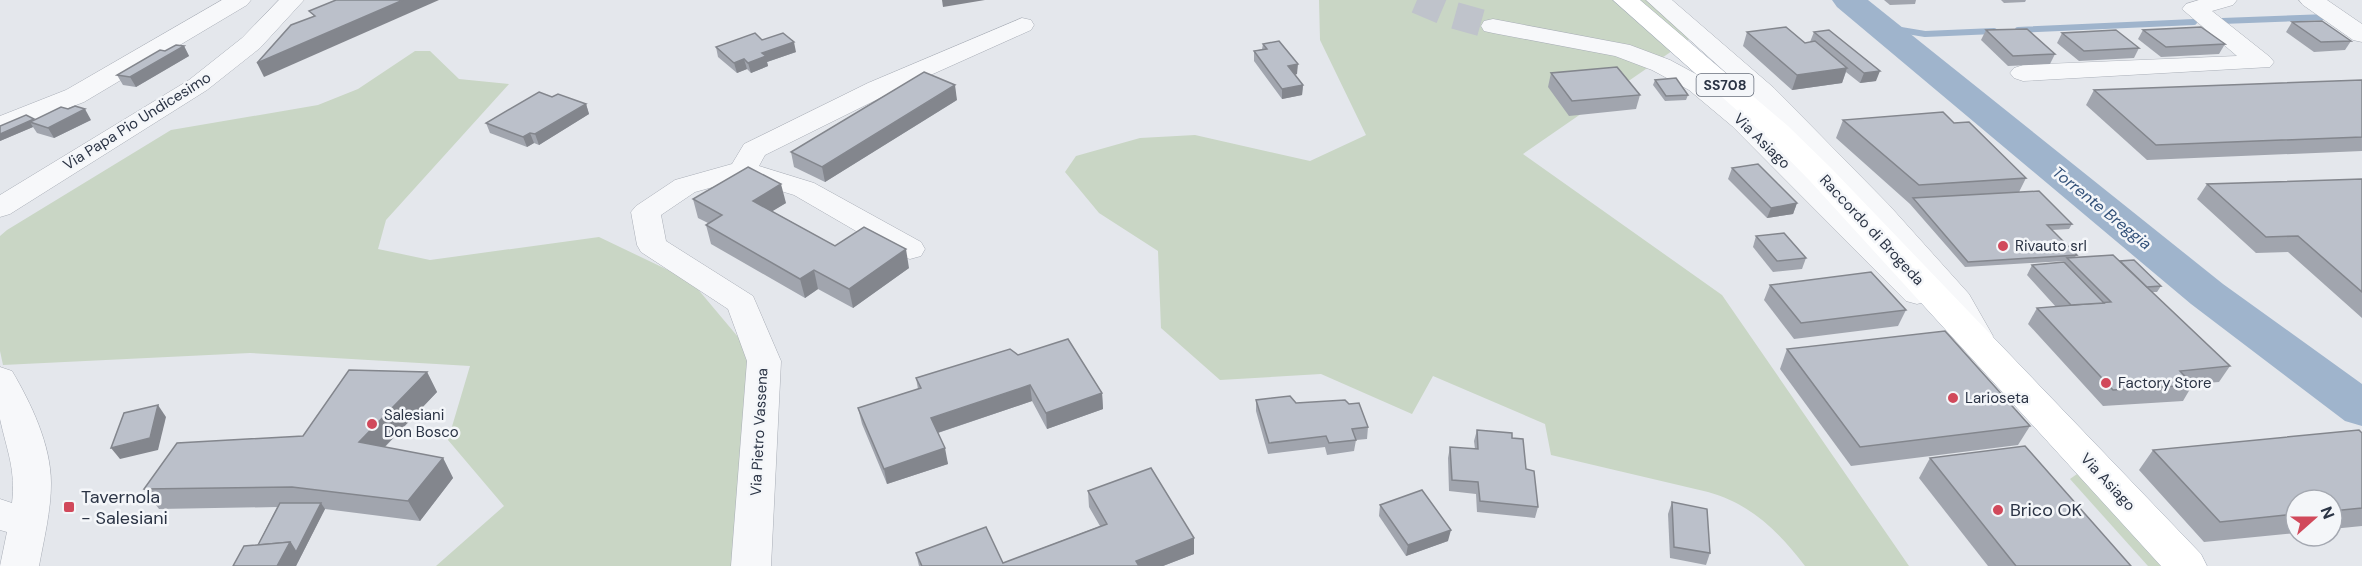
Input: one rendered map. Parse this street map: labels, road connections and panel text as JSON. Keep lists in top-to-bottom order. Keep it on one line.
{"streets":{"main road":["SS708","Via Asiago","Raccordo di Brogeda"],"street":["Via Papa Pio Undicesimo","Via Pietro Vassena"]},"crossings":[["Via Asiago","Raccordo di Brogeda"]],"water":["Torrente Breggia"],"places":{"other":["Rivauto srl","Factory Store","Larioseta","Salesiani Don Bosco","Brico OK"],"transit":["Tavernola - Salesiani"]},"north":"right"}
